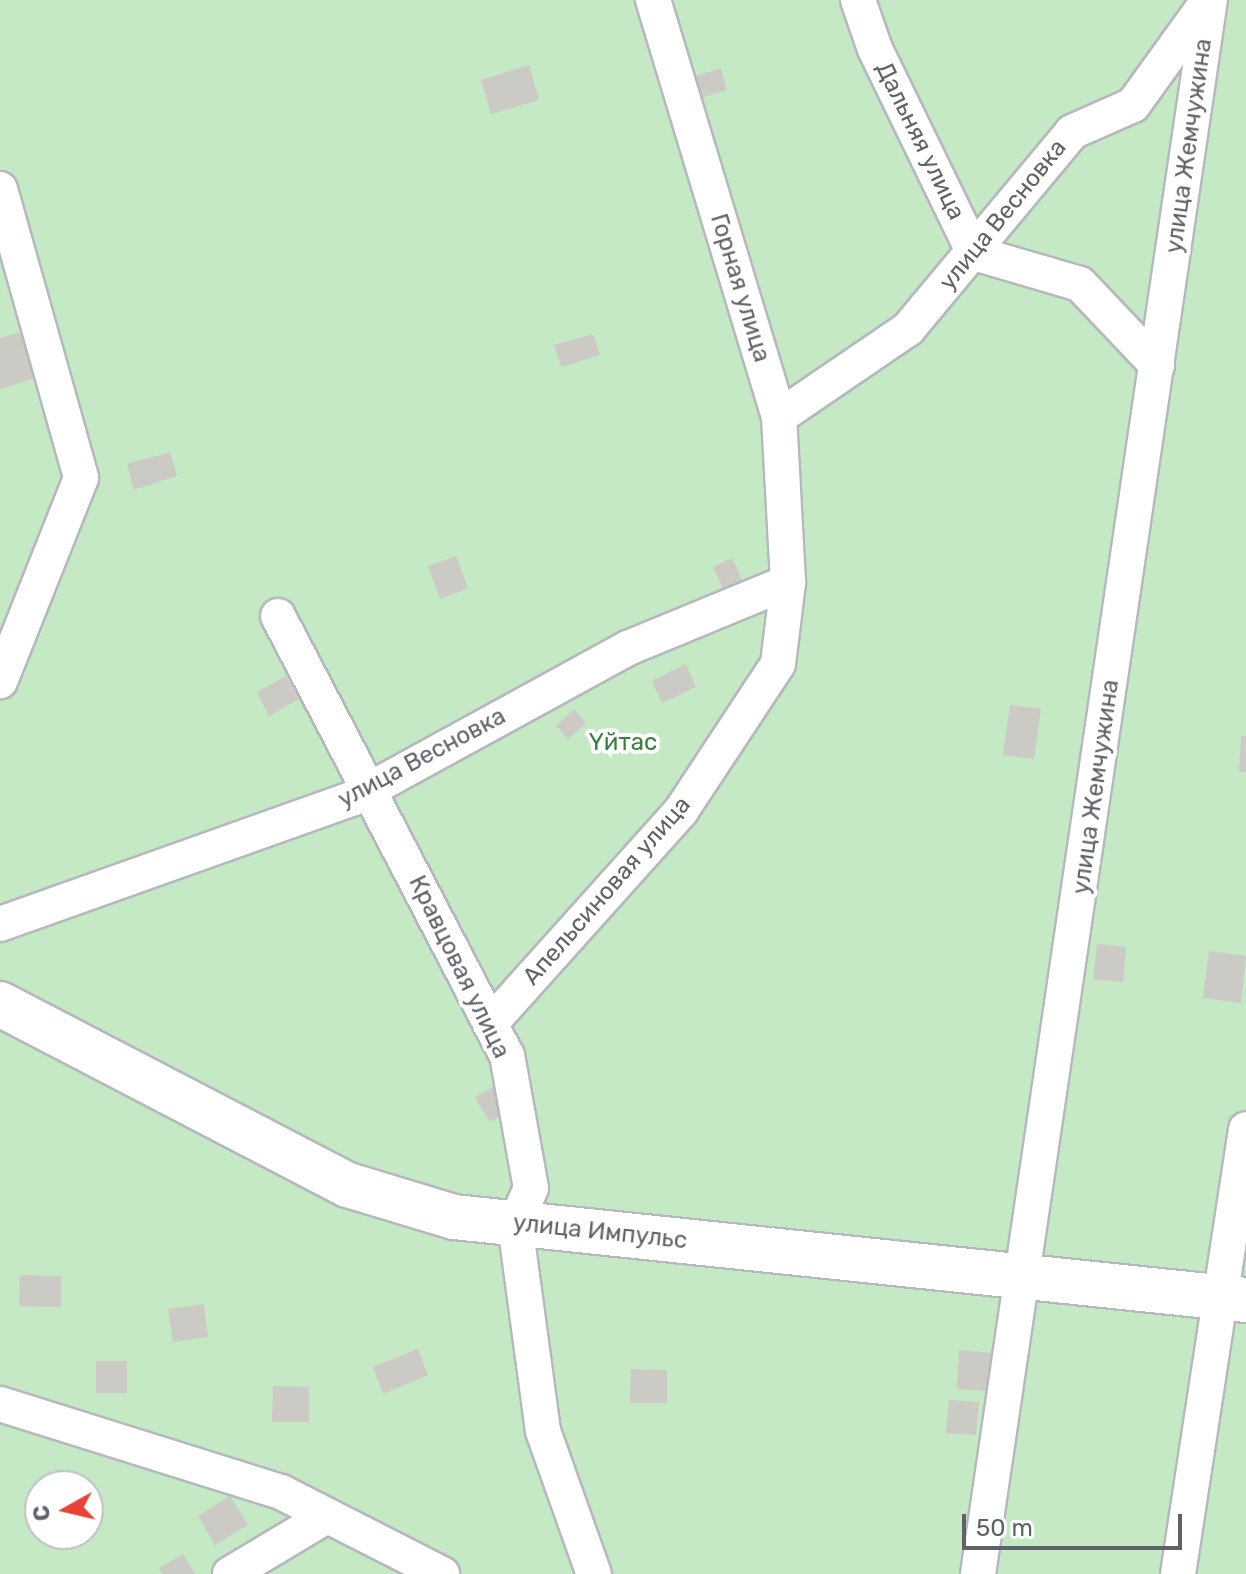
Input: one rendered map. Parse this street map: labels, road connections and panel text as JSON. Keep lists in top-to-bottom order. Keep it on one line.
{"streets":{"street":["Дальняя улица","улица Жемчужина","улица Весновка","Горная улица","Апельсиновая улица","Кравцовая улица","улица Импульс"]},"crossings":[["Дальняя улица","улица Весновка"],["улица Жемчужина","улица Весновка"],["улица Жемчужина","улица Импульс"],["улица Весновка","Горная улица"],["улица Весновка","Апельсиновая улица"],["улица Весновка","Кравцовая улица"],["Горная улица","Апельсиновая улица"],["Апельсиновая улица","Кравцовая улица"],["Кравцовая улица","улица Импульс"]],"parks":["Үйтас"],"scale_bar":"50 m","north":"left"}
